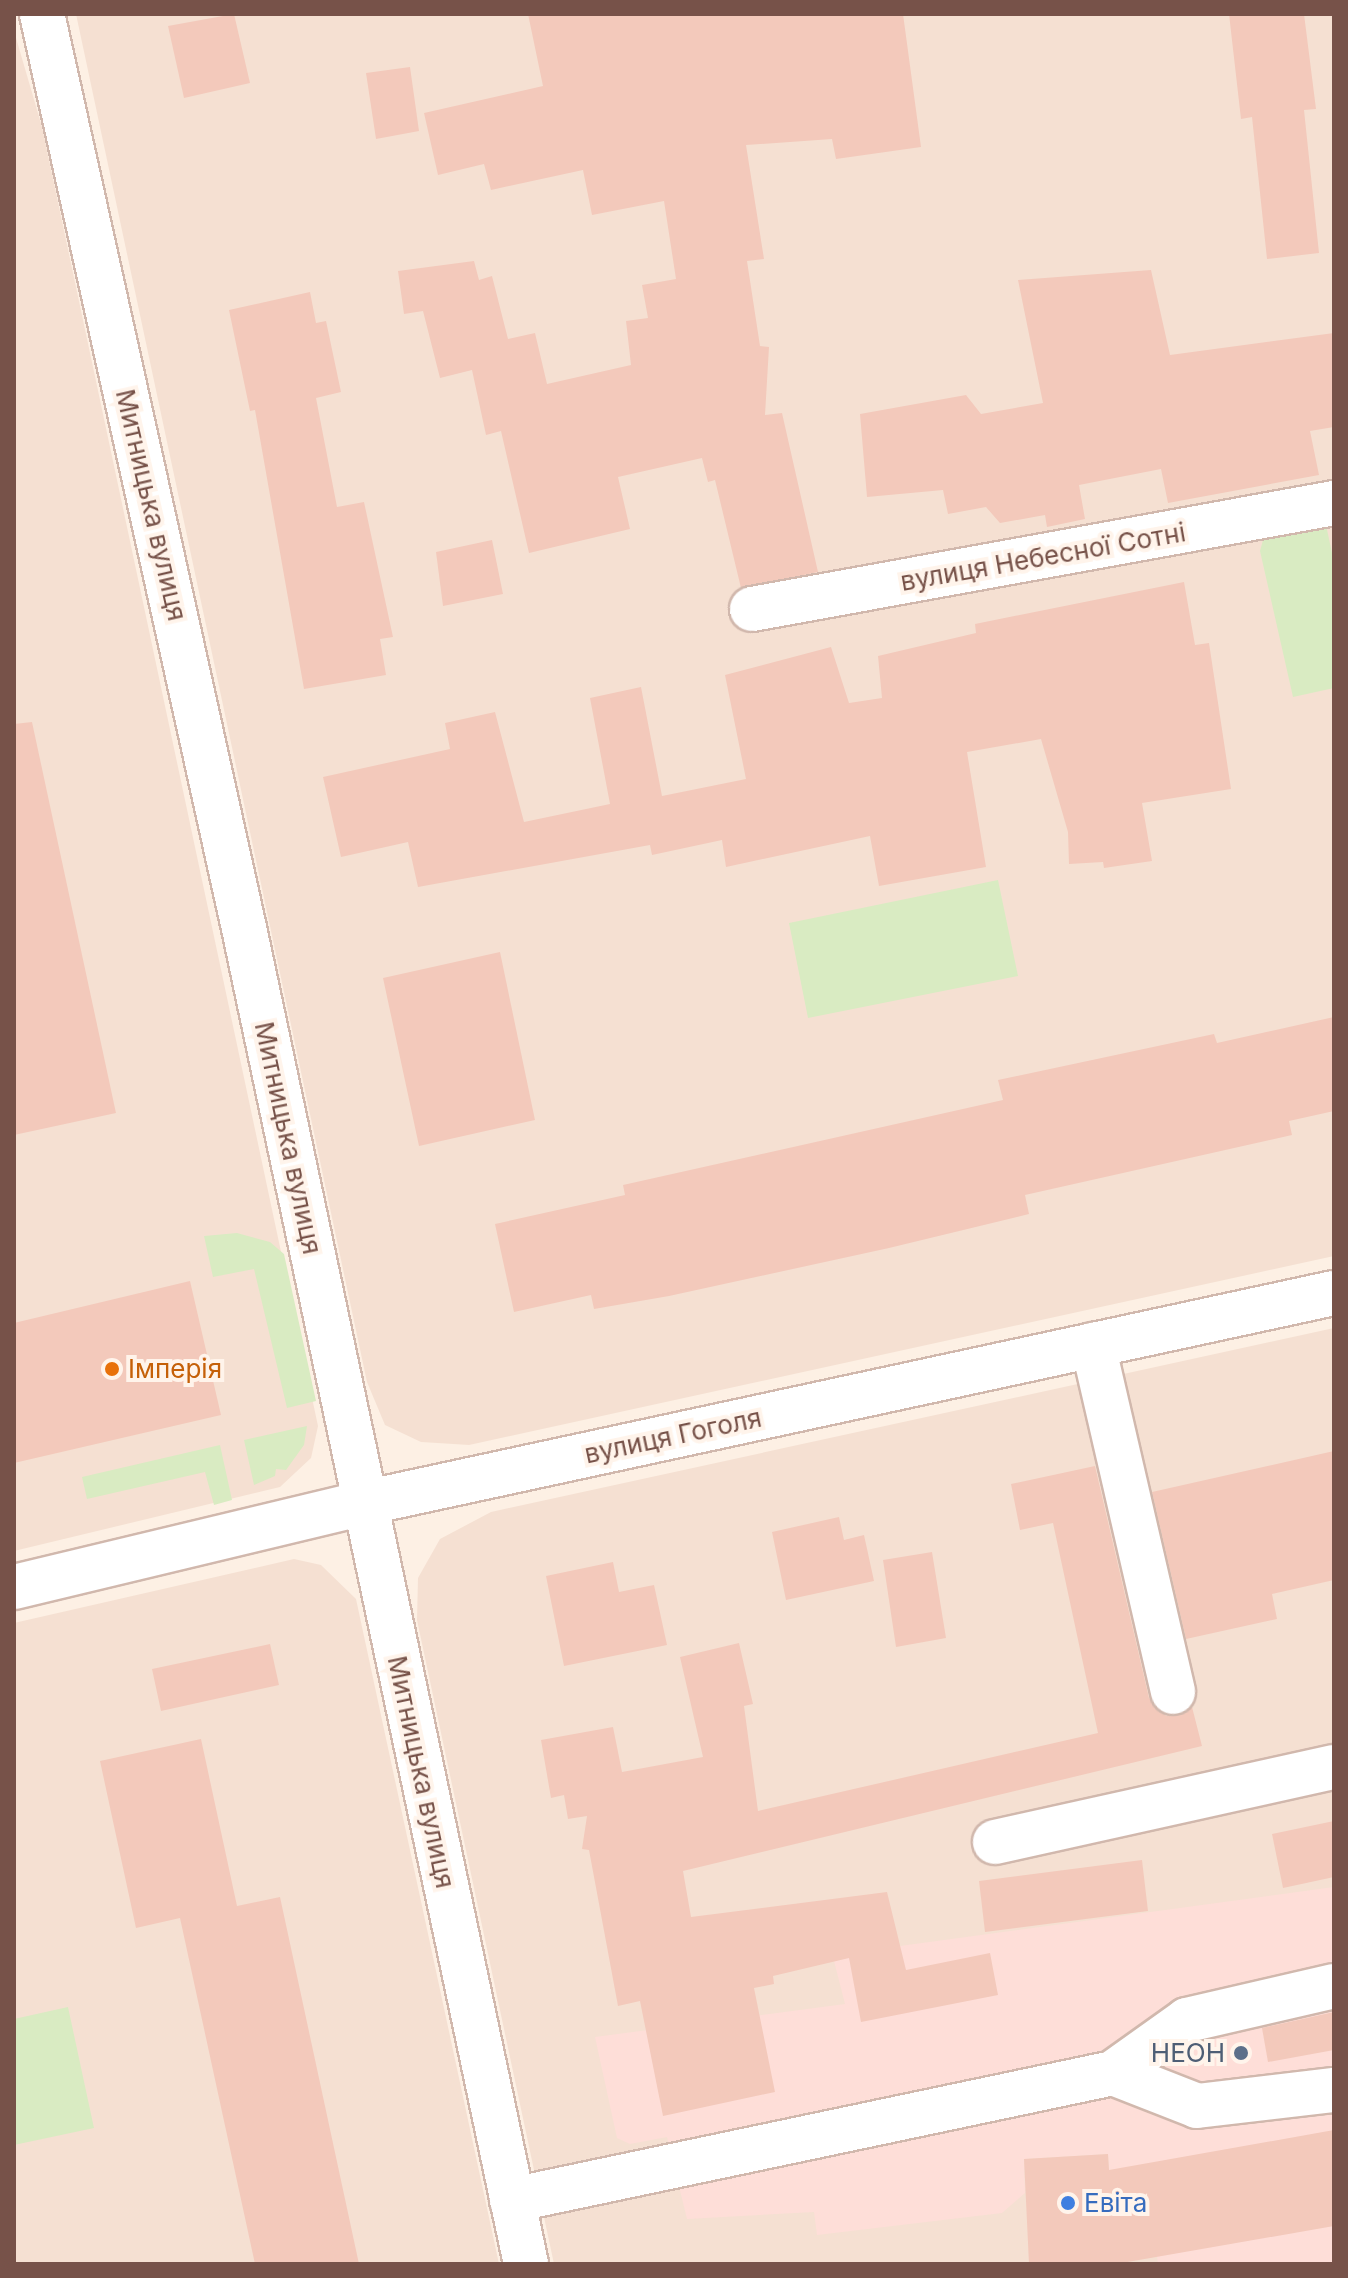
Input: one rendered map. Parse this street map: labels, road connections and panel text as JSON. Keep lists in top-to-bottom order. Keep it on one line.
{"streets":{"street":["Митницька вулиця","вулиця Небесної Сотні","вулиця Гоголя"]},"crossings":[["Митницька вулиця","вулиця Гоголя"]],"places":["Імперія","НЕОН","Евіта"]}
